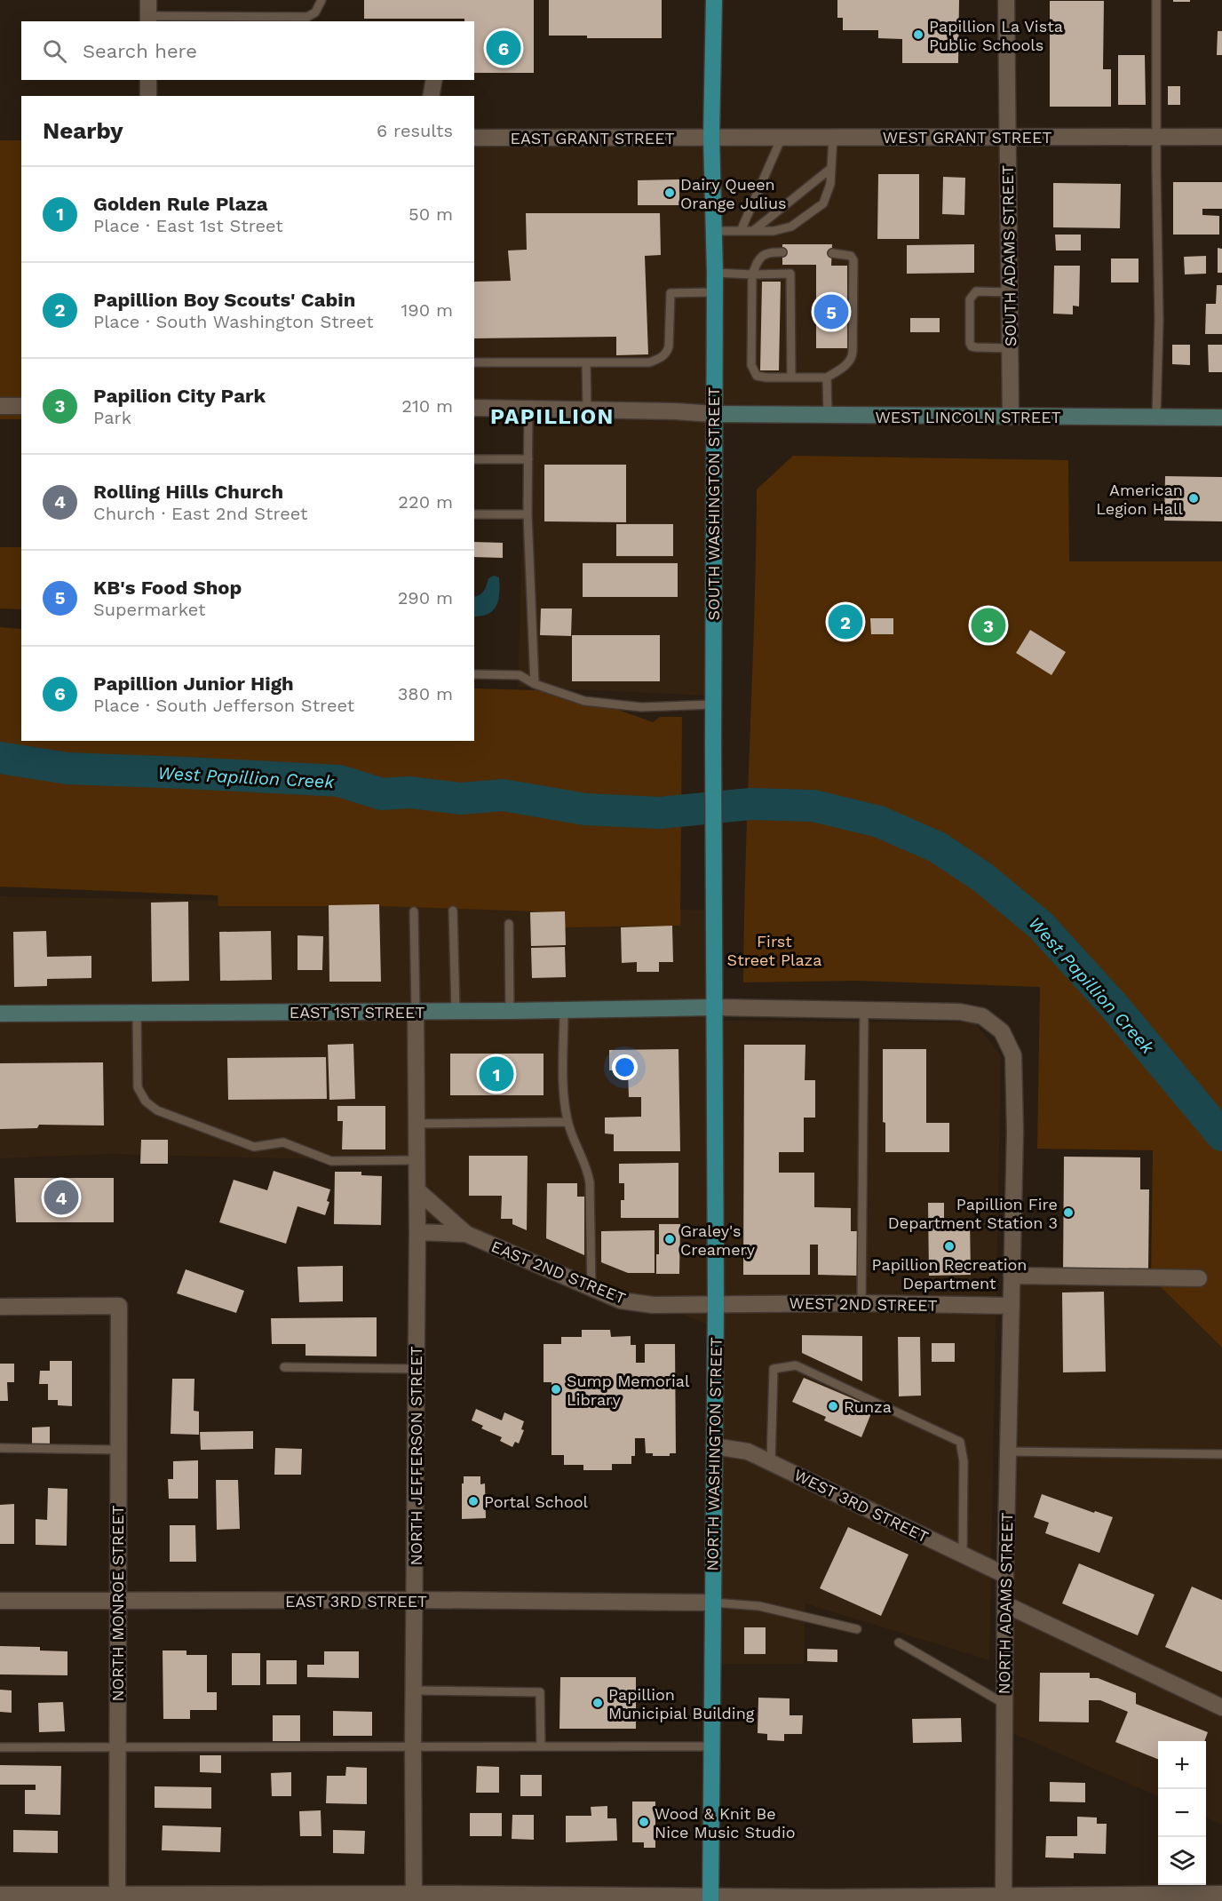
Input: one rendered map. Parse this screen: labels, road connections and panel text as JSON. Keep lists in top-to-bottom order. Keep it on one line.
{"streets":{"main road":["WEST LINCOLN STREET","SOUTH WASHINGTON STREET","EAST 1ST STREET","NORTH WASHINGTON STREET"],"street":["WEST GRANT STREET","EAST GRANT STREET","SOUTH ADAMS STREET","EAST 2ND STREET","WEST 2ND STREET","NORTH JEFFERSON STREET","WEST 3RD STREET","EAST 3RD STREET","NORTH MONROE STREET","NORTH ADAMS STREET"]},"crossings":[["WEST GRANT STREET","EAST GRANT STREET"],["WEST GRANT STREET","SOUTH ADAMS STREET"],["WEST GRANT STREET","SOUTH WASHINGTON STREET"],["EAST GRANT STREET","SOUTH WASHINGTON STREET"],["SOUTH ADAMS STREET","WEST LINCOLN STREET"],["WEST LINCOLN STREET","SOUTH WASHINGTON STREET"],["SOUTH WASHINGTON STREET","EAST 1ST STREET"],["SOUTH WASHINGTON STREET","NORTH WASHINGTON STREET"],["EAST 1ST STREET","NORTH WASHINGTON STREET"],["EAST 1ST STREET","NORTH JEFFERSON STREET"],["EAST 2ND STREET","WEST 2ND STREET"],["EAST 2ND STREET","NORTH WASHINGTON STREET"],["WEST 2ND STREET","NORTH WASHINGTON STREET"],["WEST 2ND STREET","NORTH ADAMS STREET"],["NORTH WASHINGTON STREET","WEST 3RD STREET"],["NORTH WASHINGTON STREET","EAST 3RD STREET"],["NORTH JEFFERSON STREET","EAST 3RD STREET"],["WEST 3RD STREET","NORTH ADAMS STREET"],["EAST 3RD STREET","NORTH MONROE STREET"]],"districts":["PAPILLION"],"water":["West Papillion Creek"],"parks":["First Street Plaza"],"places":["Papillion La Vista Public Schools","Dairy Queen Orange Julius","American Legion Hall","Papillion Fire Department Station 3","Graley's Creamery","Papillion Recreation Department","Sump Memorial Library","Runza","Portal School","Papillion Municipial Building","Wood & Knit Be Nice Music Studio"],"page":{"search":"Search here","pins":["6","5","2","3","1","4"],"heading":["Nearby","6 results"],"list":[{"mark":"1","name":"Golden Rule Plaza","note":"Place · East 1st Street","value":"50 m"},{"mark":"2","name":"Papillion Boy Scouts' Cabin","note":"Place · South Washington Street","value":"190 m"},{"mark":"3","name":"Papilion City Park","note":"Park","value":"210 m"},{"mark":"4","name":"Rolling Hills Church","note":"Church · East 2nd Street","value":"220 m"},{"mark":"5","name":"KB's Food Shop","note":"Supermarket","value":"290 m"},{"mark":"6","name":"Papillion Junior High","note":"Place · South Jefferson Street","value":"380 m"}],"map_buttons":["+","−"]}}
